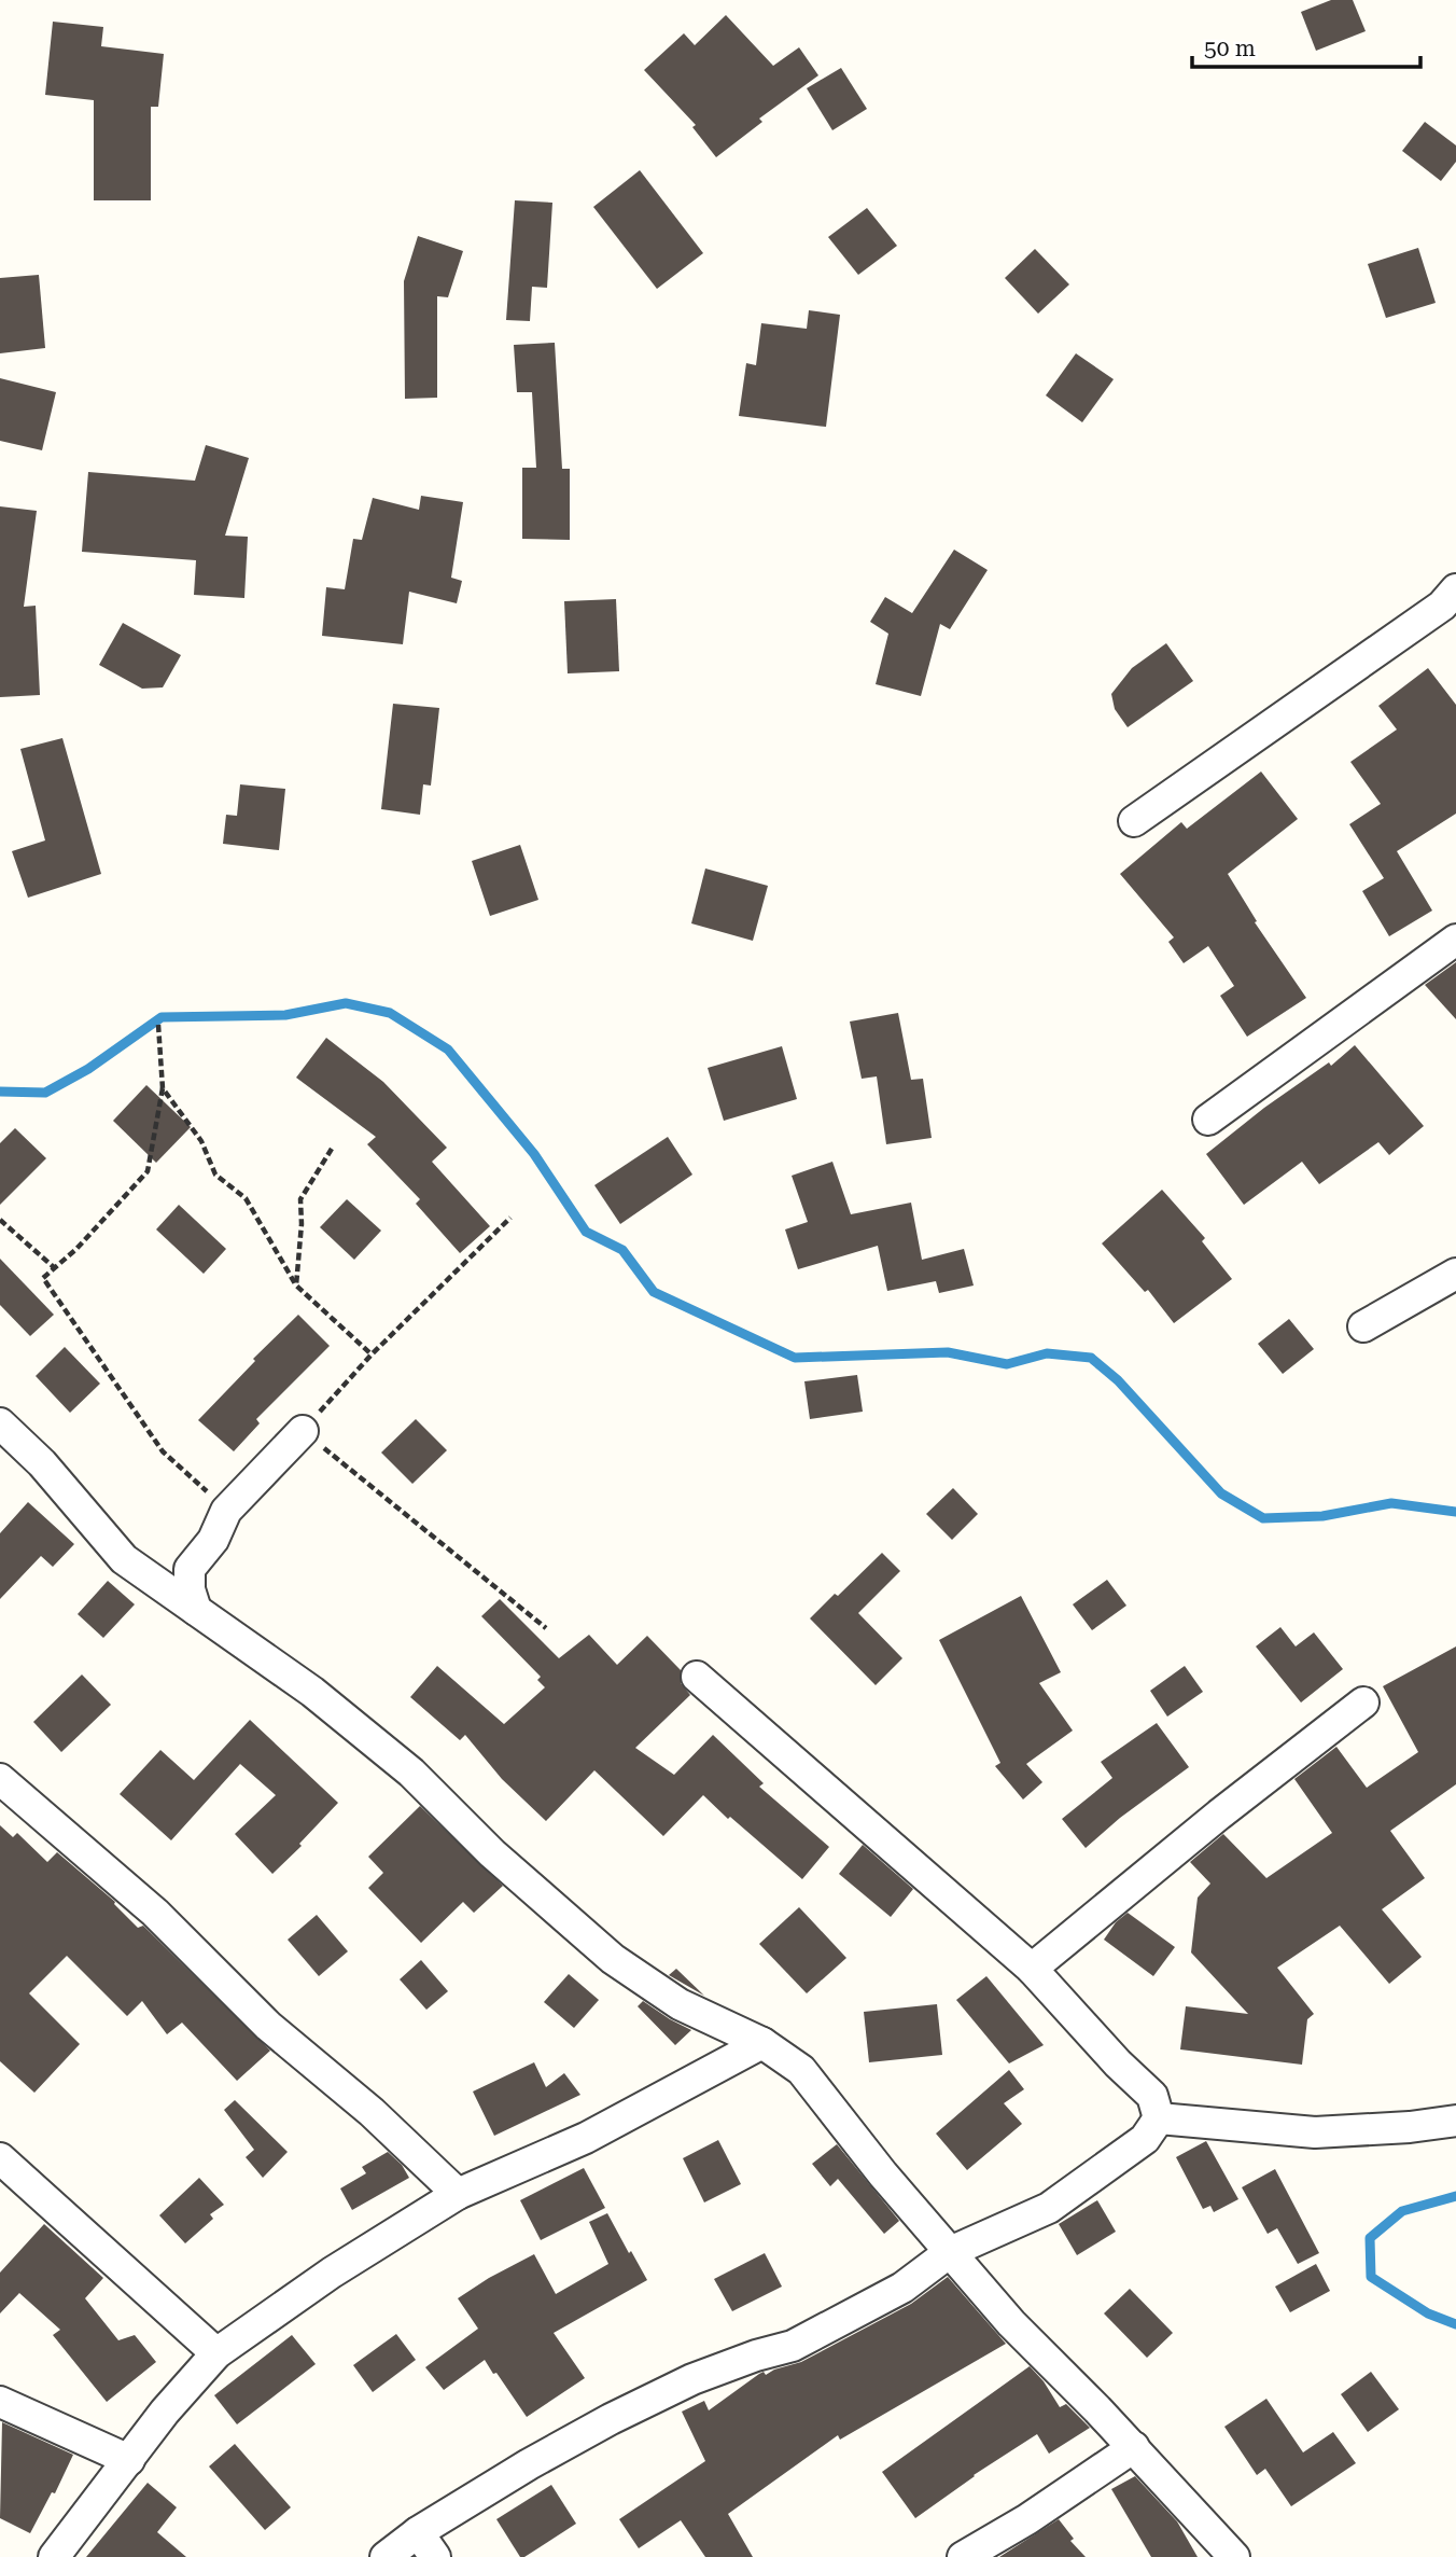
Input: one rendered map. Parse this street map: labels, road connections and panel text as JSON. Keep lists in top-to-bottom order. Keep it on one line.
{"scale_bar":"50 m"}
